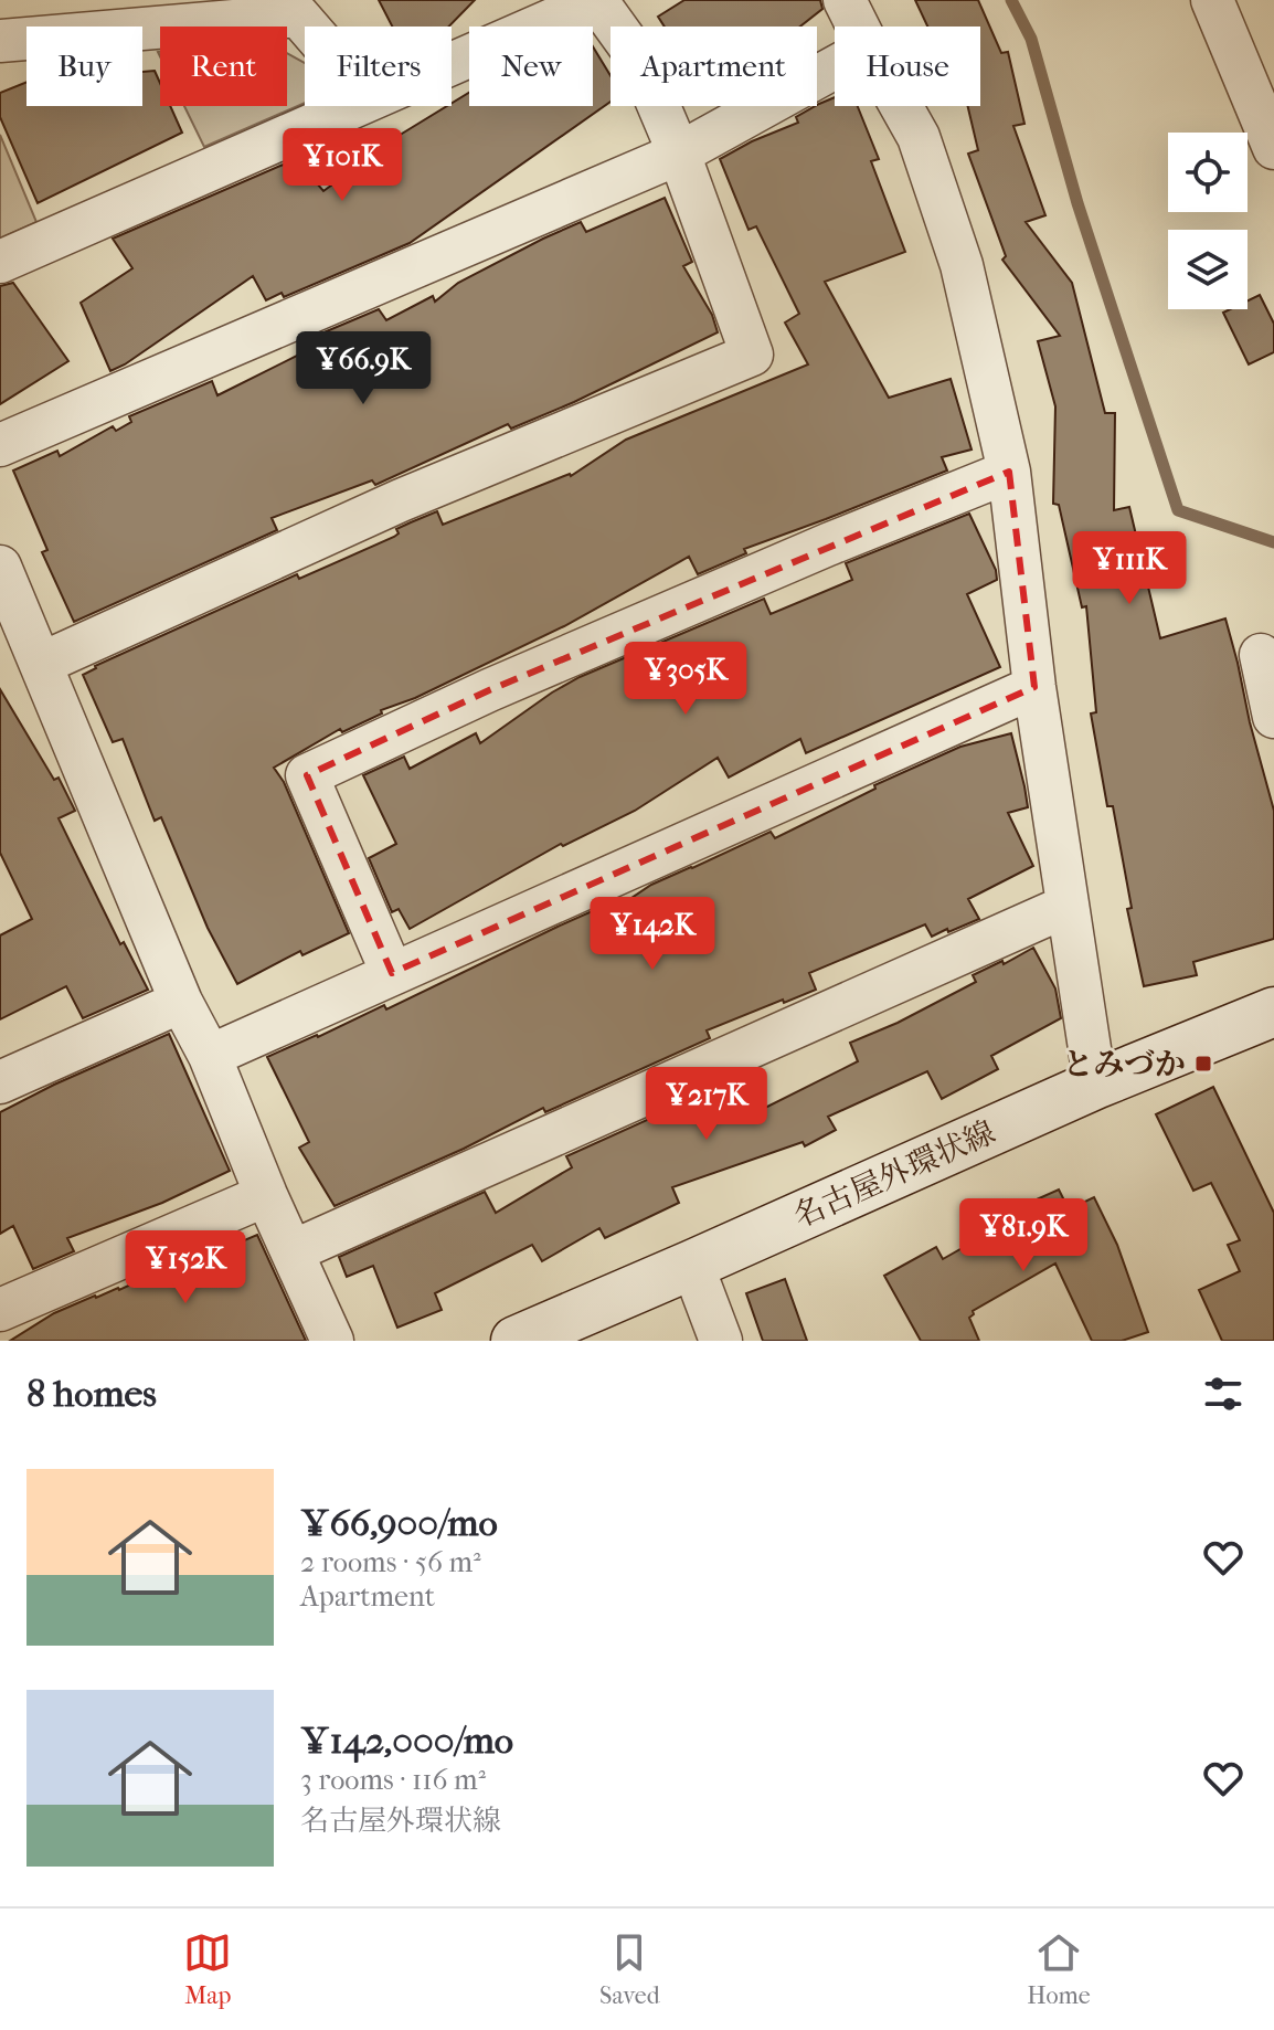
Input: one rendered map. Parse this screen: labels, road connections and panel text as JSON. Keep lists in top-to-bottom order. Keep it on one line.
{"streets":{"main road":["名古屋外環状線"]},"places":{"transit":["とみづか"]},"page":{"chip":["Buy","Rent","Filters","New","Apartment","House"],"price":["¥101K","¥66.9K","¥111K","¥305K","¥142K","¥217K","¥81.9K","¥152K"],"heading":"8 homes","list":[{"name":"¥66,900/mo","note":"2 rooms · 56 m² · Apartment"},{"name":"¥142,000/mo","note":"3 rooms · 116 m² · 名古屋外環状線"}],"tabs":["Map","Saved","Home"]}}
